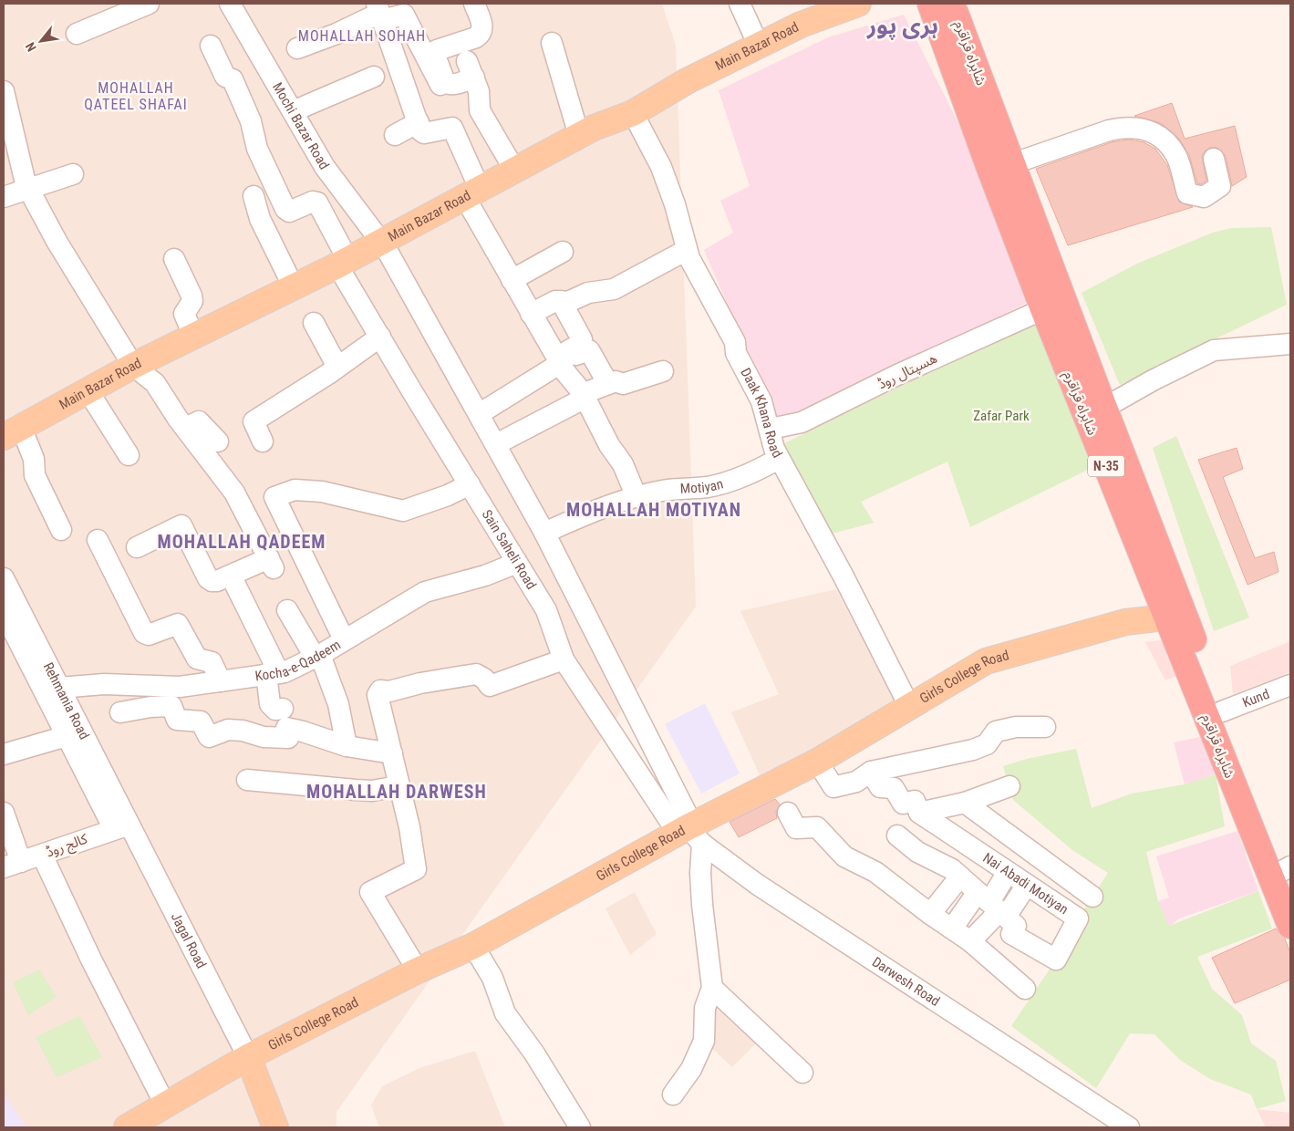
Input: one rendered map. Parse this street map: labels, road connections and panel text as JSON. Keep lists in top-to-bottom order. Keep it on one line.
{"streets":{"highway":["شاہراہ قراقرم","N-35"],"main road":["Main Bazar Road","Girls College Road"],"street":["Mochi Bazar Road","ھسپتال روڈ","Daak Khana Road","Motiyan","Sain Saheli Road","Kocha-e-Qadeem","Kund","Rehmania Road","کالج روڈ","Nai Abadi Motiyan","Jagal Road","Darwesh Road"]},"crossings":[["Main Bazar Road","Mochi Bazar Road"],["Main Bazar Road","Daak Khana Road"],["Main Bazar Road","Sain Saheli Road"],["شاہراہ قراقرم","ھسپتال روڈ"],["شاہراہ قراقرم","Girls College Road"],["شاہراہ قراقرم","Kund"],["ھسپتال روڈ","Daak Khana Road"],["Daak Khana Road","Motiyan"],["Daak Khana Road","Girls College Road"],["Sain Saheli Road","Kocha-e-Qadeem"],["Sain Saheli Road","Girls College Road"],["Sain Saheli Road","Darwesh Road"],["Kocha-e-Qadeem","Rehmania Road"],["Girls College Road","Jagal Road"],["Girls College Road","Darwesh Road"],["Rehmania Road","کالج روڈ"],["Rehmania Road","Jagal Road"],["کالج روڈ","Jagal Road"]],"districts":["ہری پور","MOHALLAH SOHAH","MOHALLAH QATEEL SHAFAI","MOHALLAH MOTIYAN","MOHALLAH QADEEM","MOHALLAH DARWESH"],"parks":["Zafar Park"],"north":"bottom left"}
